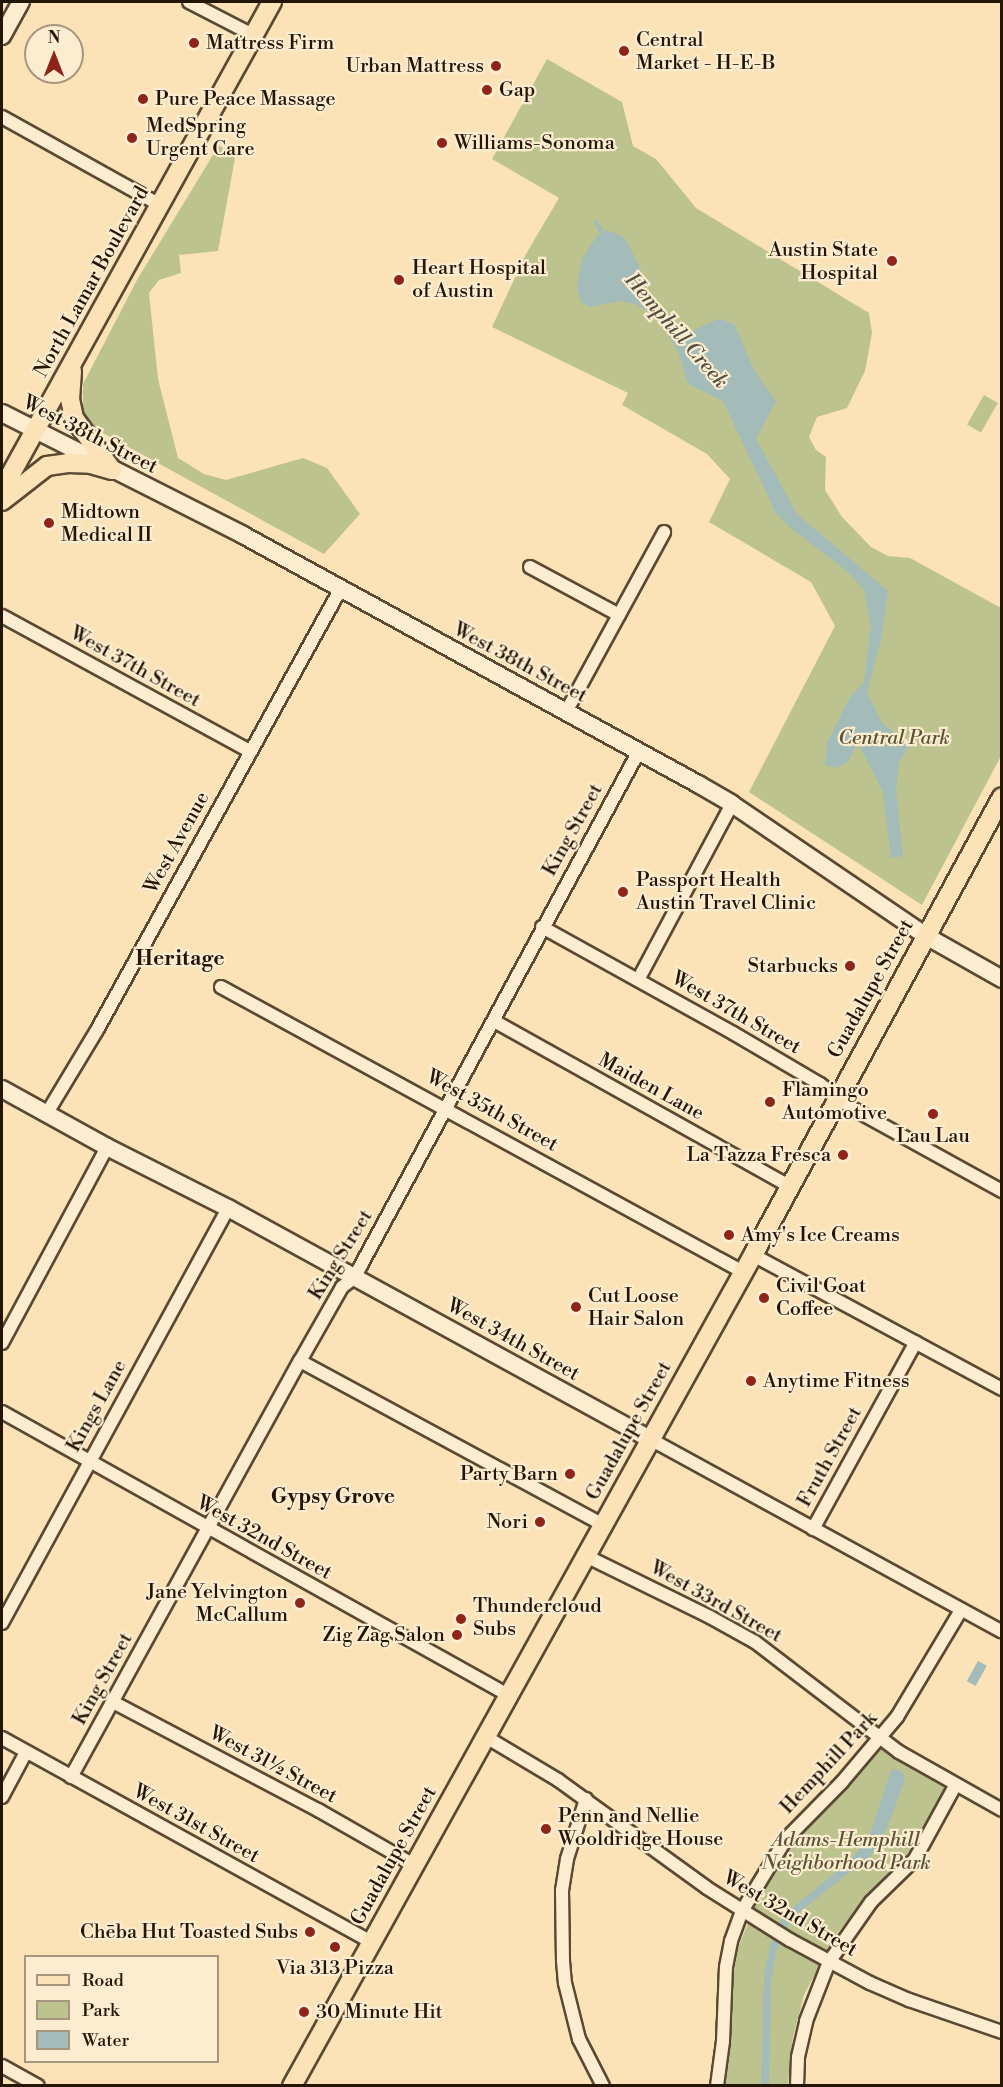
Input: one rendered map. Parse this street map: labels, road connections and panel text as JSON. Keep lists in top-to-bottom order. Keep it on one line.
{"streets":{"main road":["North Lamar Boulevard","West 38th Street","Guadalupe Street","West 34th Street"],"street":["West 37th Street","King Street","West Avenue","Maiden Lane","West 35th Street","Kings Lane","Fruth Street","West 32nd Street","West 33rd Street","Hemphill Park","West 31½ Street","West 31st Street"]},"crossings":[["North Lamar Boulevard","West 38th Street"],["West 38th Street","King Street"],["West 38th Street","West Avenue"],["West 38th Street","Guadalupe Street"],["West 37th Street","King Street"],["West 37th Street","West Avenue"],["West 37th Street","Guadalupe Street"],["King Street","Maiden Lane"],["King Street","West 35th Street"],["King Street","West 34th Street"],["King Street","West 32nd Street"],["King Street","West 31½ Street"],["King Street","West 31st Street"],["West Avenue","West 34th Street"],["Guadalupe Street","Maiden Lane"],["Guadalupe Street","West 35th Street"],["Guadalupe Street","West 34th Street"],["Guadalupe Street","West 32nd Street"],["Guadalupe Street","West 33rd Street"],["Guadalupe Street","West 31½ Street"],["Guadalupe Street","West 31st Street"],["West 34th Street","Kings Lane"],["West 34th Street","Fruth Street"],["West 34th Street","Hemphill Park"],["Kings Lane","West 32nd Street"],["West 32nd Street","Hemphill Park"],["West 33rd Street","Hemphill Park"]],"districts":["Heritage","Gypsy Grove"],"water":["Hemphill Creek"],"parks":["Central Park","Adams-Hemphill Neighborhood Park"],"places":["Mattress Firm","Central Market - H-E-B","Urban Mattress","Gap","Pure Peace Massage","MedSpring Urgent Care","Williams-Sonoma","Austin State Hospital","Heart Hospital of Austin","Midtown Medical II","Passport Health Austin Travel Clinic","Starbucks","Flamingo Automotive","Lau Lau","La Tazza Fresca","Amy's Ice Creams","Civil Goat Coffee","Cut Loose Hair Salon","Anytime Fitness","Party Barn","Nori","Jane Yelvington McCallum","Thundercloud Subs","Zig Zag Salon","Penn and Nellie Wooldridge House","Chēba Hut Toasted Subs","Via 313 Pizza","30 Minute Hit"],"legend":["Road","Park","Water"],"north":"top"}
